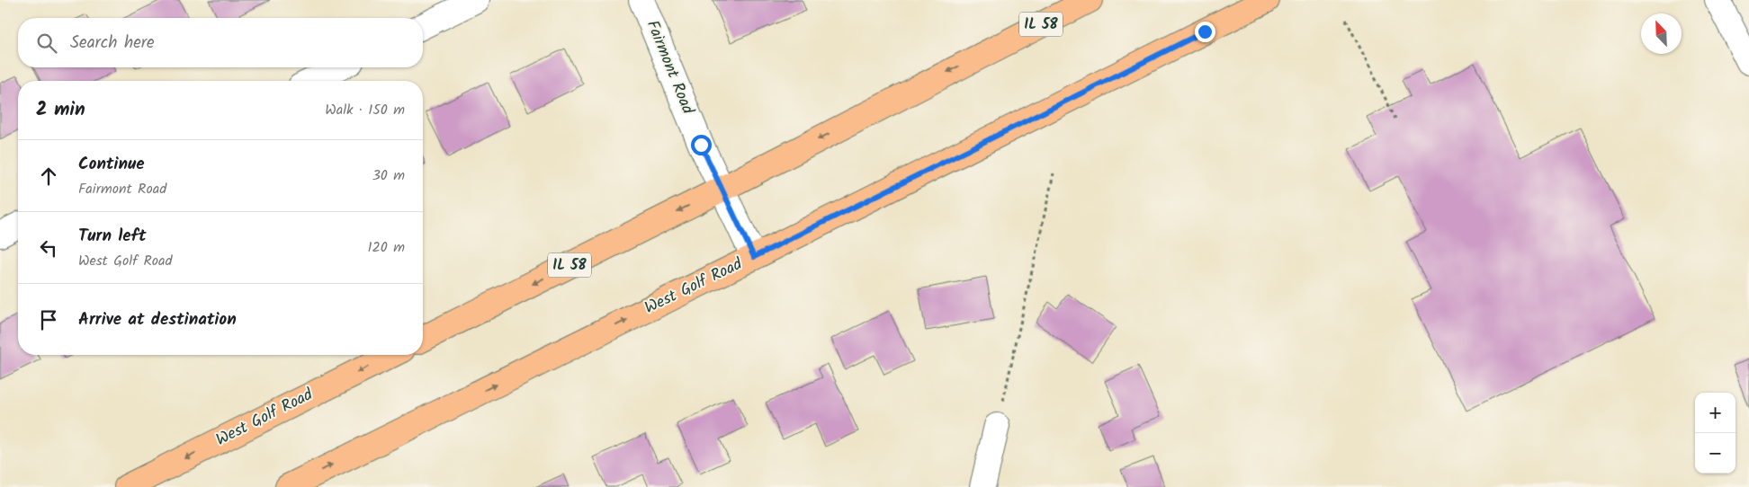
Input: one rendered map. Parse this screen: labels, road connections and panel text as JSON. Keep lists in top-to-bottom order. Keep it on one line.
{"streets":{"main road":["IL 58","West Golf Road"],"street":["Fairmont Road"]},"crossings":[["IL 58","Fairmont Road"],["Fairmont Road","West Golf Road"]],"north":"top left","page":{"search":"Search here","heading":["2 min","Walk · 150 m"],"list":[["Continue","Fairmont Road","30 m"],["Turn left","West Golf Road","120 m"],"Arrive at destination"],"map_buttons":["+","−"]}}
